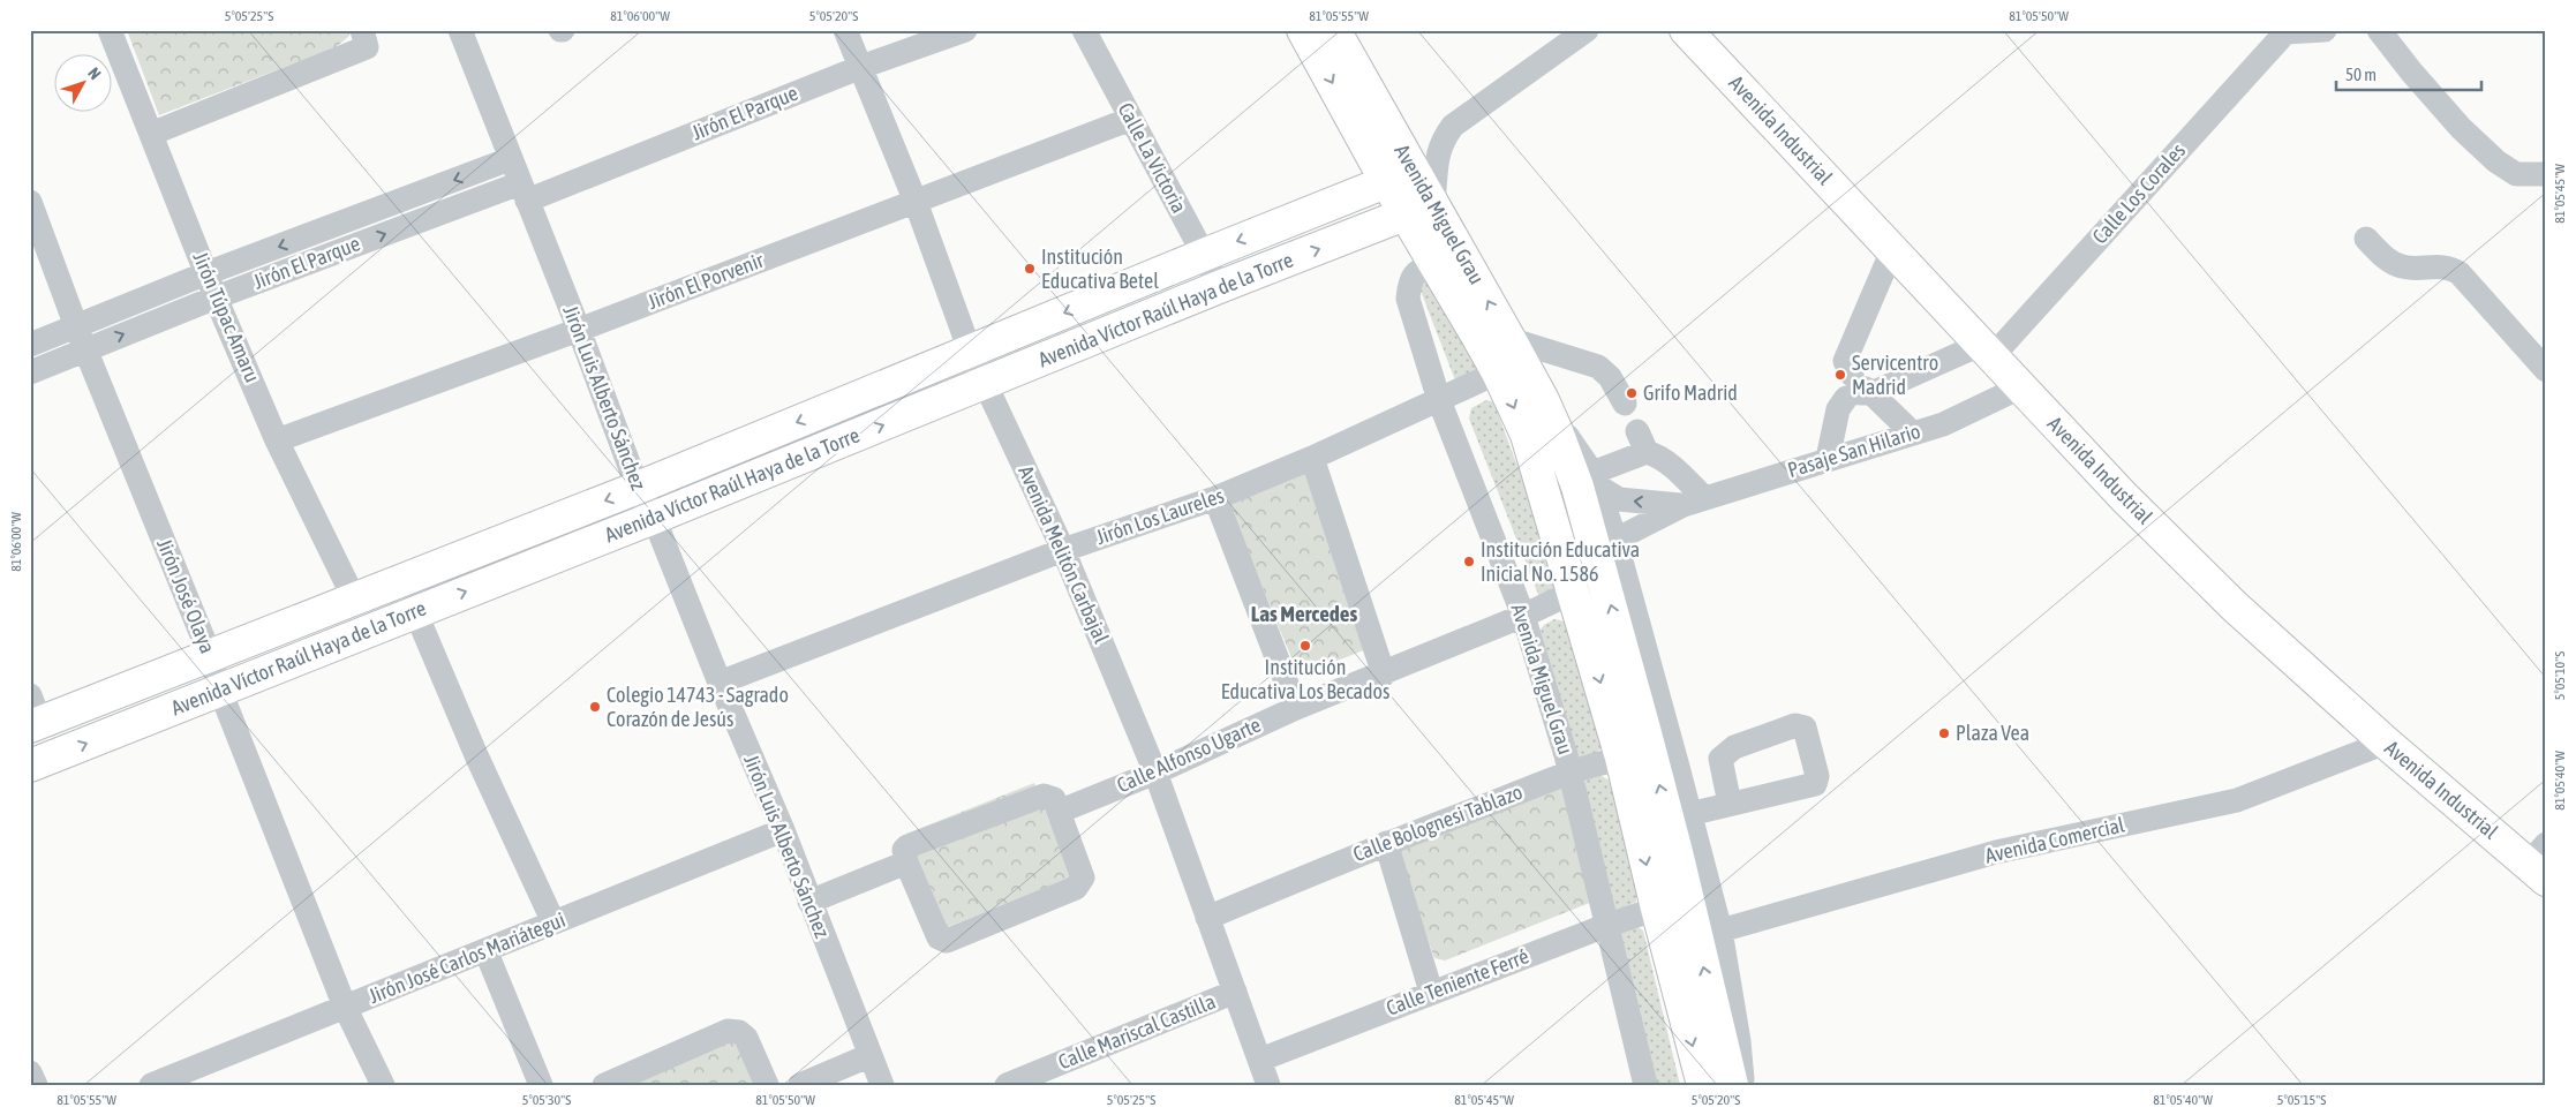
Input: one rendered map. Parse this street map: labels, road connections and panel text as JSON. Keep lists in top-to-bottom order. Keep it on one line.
{"streets":{"main road":["Avenida Industrial","Avenida Miguel Grau","Avenida Víctor Raúl Haya de la Torre"],"street":["Jirón El Parque","Calle La Victoria","Calle Los Corales","Jirón El Porvenir","Jirón Túpac Amaru","Jirón Luis Alberto Sánchez","Pasaje San Hilario","Jirón Los Laureles","Avenida Melitón Carbajal","Jirón José Olaya","Calle Alfonso Ugarte","Calle Bolognesi Tablazo","Avenida Comercial","Jirón José Carlos Mariátegui","Calle Teniente Ferré","Calle Mariscal Castilla"]},"crossings":[["Jirón El Parque","Jirón Túpac Amaru"],["Jirón El Parque","Jirón Luis Alberto Sánchez"],["Jirón El Parque","Avenida Melitón Carbajal"],["Jirón El Parque","Jirón José Olaya"],["Avenida Industrial","Calle Los Corales"],["Avenida Industrial","Pasaje San Hilario"],["Avenida Industrial","Avenida Comercial"],["Calle La Victoria","Jirón El Porvenir"],["Calle La Victoria","Avenida Víctor Raúl Haya de la Torre"],["Avenida Miguel Grau","Avenida Víctor Raúl Haya de la Torre"],["Avenida Miguel Grau","Pasaje San Hilario"],["Avenida Miguel Grau","Jirón Los Laureles"],["Avenida Miguel Grau","Calle Alfonso Ugarte"],["Avenida Miguel Grau","Calle Bolognesi Tablazo"],["Avenida Miguel Grau","Avenida Comercial"],["Avenida Miguel Grau","Calle Teniente Ferré"],["Jirón El Porvenir","Jirón Túpac Amaru"],["Jirón El Porvenir","Jirón Luis Alberto Sánchez"],["Jirón El Porvenir","Avenida Melitón Carbajal"],["Avenida Víctor Raúl Haya de la Torre","Jirón Túpac Amaru"],["Avenida Víctor Raúl Haya de la Torre","Jirón Luis Alberto Sánchez"],["Avenida Víctor Raúl Haya de la Torre","Avenida Melitón Carbajal"],["Avenida Víctor Raúl Haya de la Torre","Jirón José Olaya"],["Jirón Luis Alberto Sánchez","Jirón Los Laureles"],["Jirón Luis Alberto Sánchez","Jirón José Carlos Mariátegui"],["Jirón Los Laureles","Avenida Melitón Carbajal"],["Avenida Melitón Carbajal","Calle Alfonso Ugarte"],["Avenida Melitón Carbajal","Calle Bolognesi Tablazo"],["Avenida Melitón Carbajal","Calle Teniente Ferré"],["Avenida Melitón Carbajal","Calle Mariscal Castilla"],["Jirón José Olaya","Jirón José Carlos Mariátegui"]],"districts":["Las Mercedes"],"places":["Institución Educativa Betel","Servicentro Madrid","Grifo Madrid","Institución Educativa Inicial No. 1586","Institución Educativa Los Becados","Colegio 14743 - Sagrado Corazón de Jesús","Plaza Vea"],"scale_bar":"50 m","north":"top right","coordinates":["5°05'25\"S","81°06'00\"W","5°05'20\"S","81°05'55\"W","81°05'50\"W","81°05'45\"W","5°05'10\"S","81°05'40\"W","5°05'30\"S","5°05'15\"S"]}
